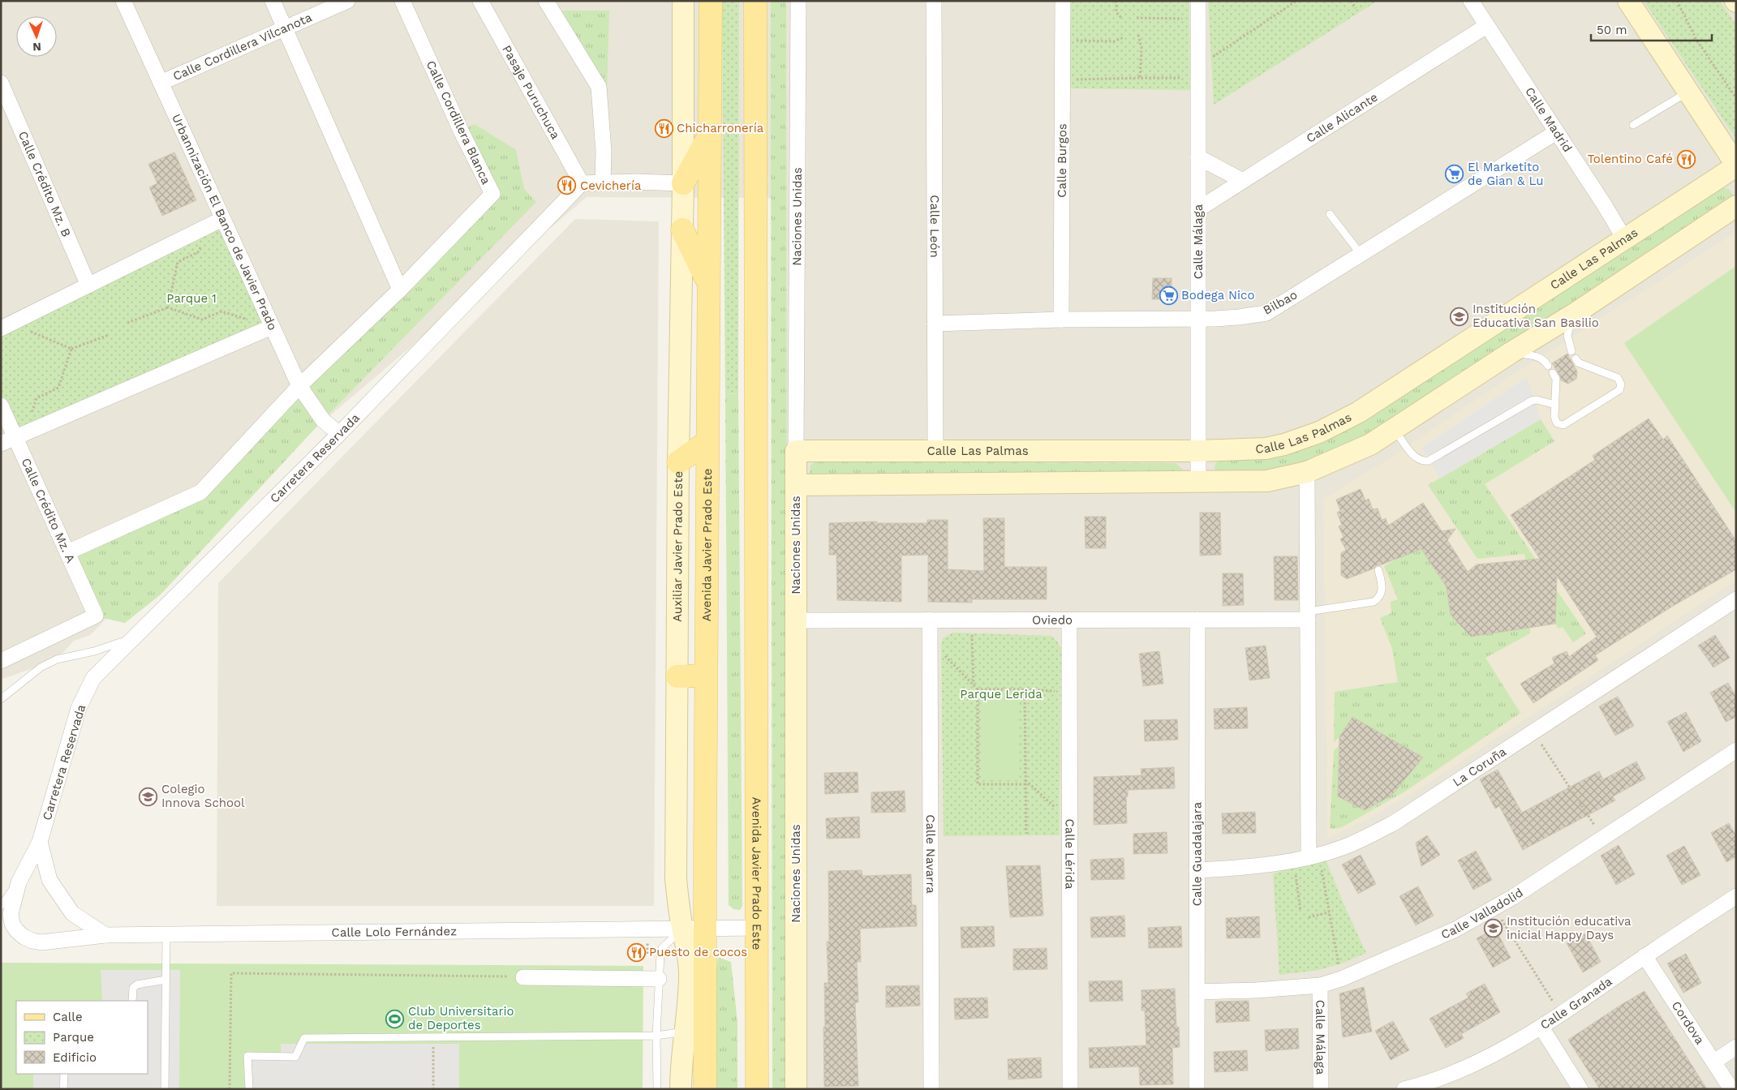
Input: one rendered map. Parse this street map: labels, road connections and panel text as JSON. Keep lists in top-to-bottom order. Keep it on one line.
{"streets":{"main road":["Avenida Javier Prado Este"],"street":["Calle Cordillera Vilcanota","Pasaje Puruchuca","Calle Alicante","Calle Madrid","Calle Cordillera Blanca","Calle Burgos","Calle Crédito Mz. B","Naciones Unidas","Urbannización El Banco de Javier Prado","Calle León","Calle Málaga","Calle Las Palmas","Bilbao","Carretera Reservada","Calle Crédito Mz. A","Auxiliar Javier Prado Este","Oviedo","La Coruña","Calle Navarra","Calle Lérida","Calle Guadalajara","Calle Valladolid","Calle Lolo Fernández","Calle Granada","Cordova"]},"crossings":[["Calle Cordillera Vilcanota","Urbannización El Banco de Javier Prado"],["Pasaje Puruchuca","Carretera Reservada"],["Calle Alicante","Calle Madrid"],["Calle Alicante","Calle Málaga"],["Calle Madrid","Calle Las Palmas"],["Calle Madrid","Bilbao"],["Calle Burgos","Bilbao"],["Naciones Unidas","Calle Las Palmas"],["Naciones Unidas","Oviedo"],["Urbannización El Banco de Javier Prado","Carretera Reservada"],["Calle León","Calle Las Palmas"],["Calle León","Bilbao"],["Calle Málaga","Calle Las Palmas"],["Calle Málaga","Bilbao"],["Calle Málaga","Calle Valladolid"],["Carretera Reservada","Calle Lolo Fernández"],["Auxiliar Javier Prado Este","Calle Lolo Fernández"],["Oviedo","Calle Navarra"],["Oviedo","Calle Lérida"],["Oviedo","Calle Guadalajara"],["La Coruña","Calle Guadalajara"],["Calle Guadalajara","Calle Valladolid"],["Calle Granada","Cordova"]],"parks":["Parque 1","Parque Lerida"],"places":{"restaurant":["Chicharronería","Tolentino Café","Cevichería","Puesto de cocos"],"supermarket":["El Marketito de Gian & Lu","Bodega Nico"],"school or university":["Institución Educativa San Basilio","Colegio Innova School","Institución educativa inicial Happy Days"],"sports":["Club Universitario de Deportes"]},"legend":["Calle","Parque","Edificio"],"scale_bar":"50 m","north":"bottom"}
